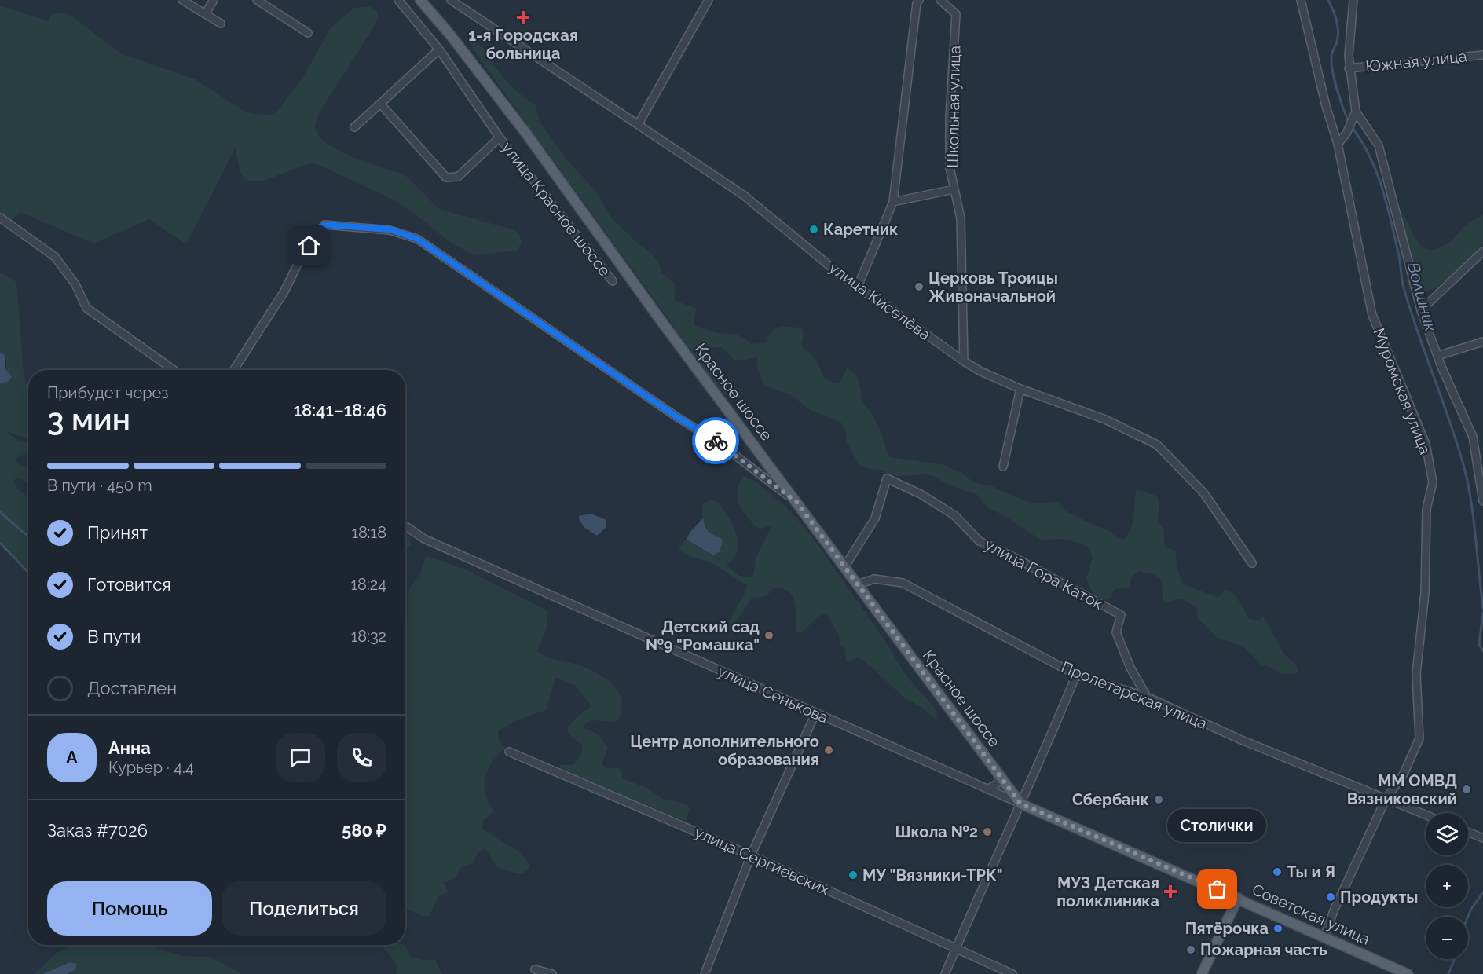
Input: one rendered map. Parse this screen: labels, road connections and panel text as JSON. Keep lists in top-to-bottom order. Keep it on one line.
{"streets":{"main road":["Красное шоссе","Советская улица"],"street":["Южная улица","Школьная улица","улица Красное шоссе","улица Киселёва","Муромская улица","улица Гора Каток","улица Сенькова","Пролетарская улица","улица Сергиевских"]},"crossings":[["Школьная улица","улица Киселёва"],["Муромская улица","Пролетарская улица"],["Муромская улица","Советская улица"],["Красное шоссе","улица Гора Каток"],["Красное шоссе","улица Сенькова"],["Красное шоссе","Пролетарская улица"],["Красное шоссе","Советская улица"],["улица Гора Каток","Пролетарская улица"],["улица Сенькова","Советская улица"]],"water":["Волшник"],"places":{"health":["1-я Городская больница","МУЗ Детская поликлиника"],"other":["Каретник","Церковь Троицы Живоначальной","Детский сад №9 \"Ромашка\"","Центр дополнительного образования","ММ ОМВД Вязниковский","Сбербанк","Школа №2","Ты и Я","МУ \"Вязники-ТРК\"","Столички","Продукты","Пятёрочка","Пожарная часть"]},"page":{"heading":["3 мин","Прибудет через","18:41–18:46"],"panel":["Анна","Курьер · 4.4","Заказ #7026","580 ₽"],"bar":"В пути · 450 m","list":[["Принят","18:18"],["Готовится","18:24"],["В пути","18:32"],"Доставлен"],"round":"А","bubble":"Столички","map_buttons":["+","−"],"buttons":["Помощь","Поделиться"]}}
